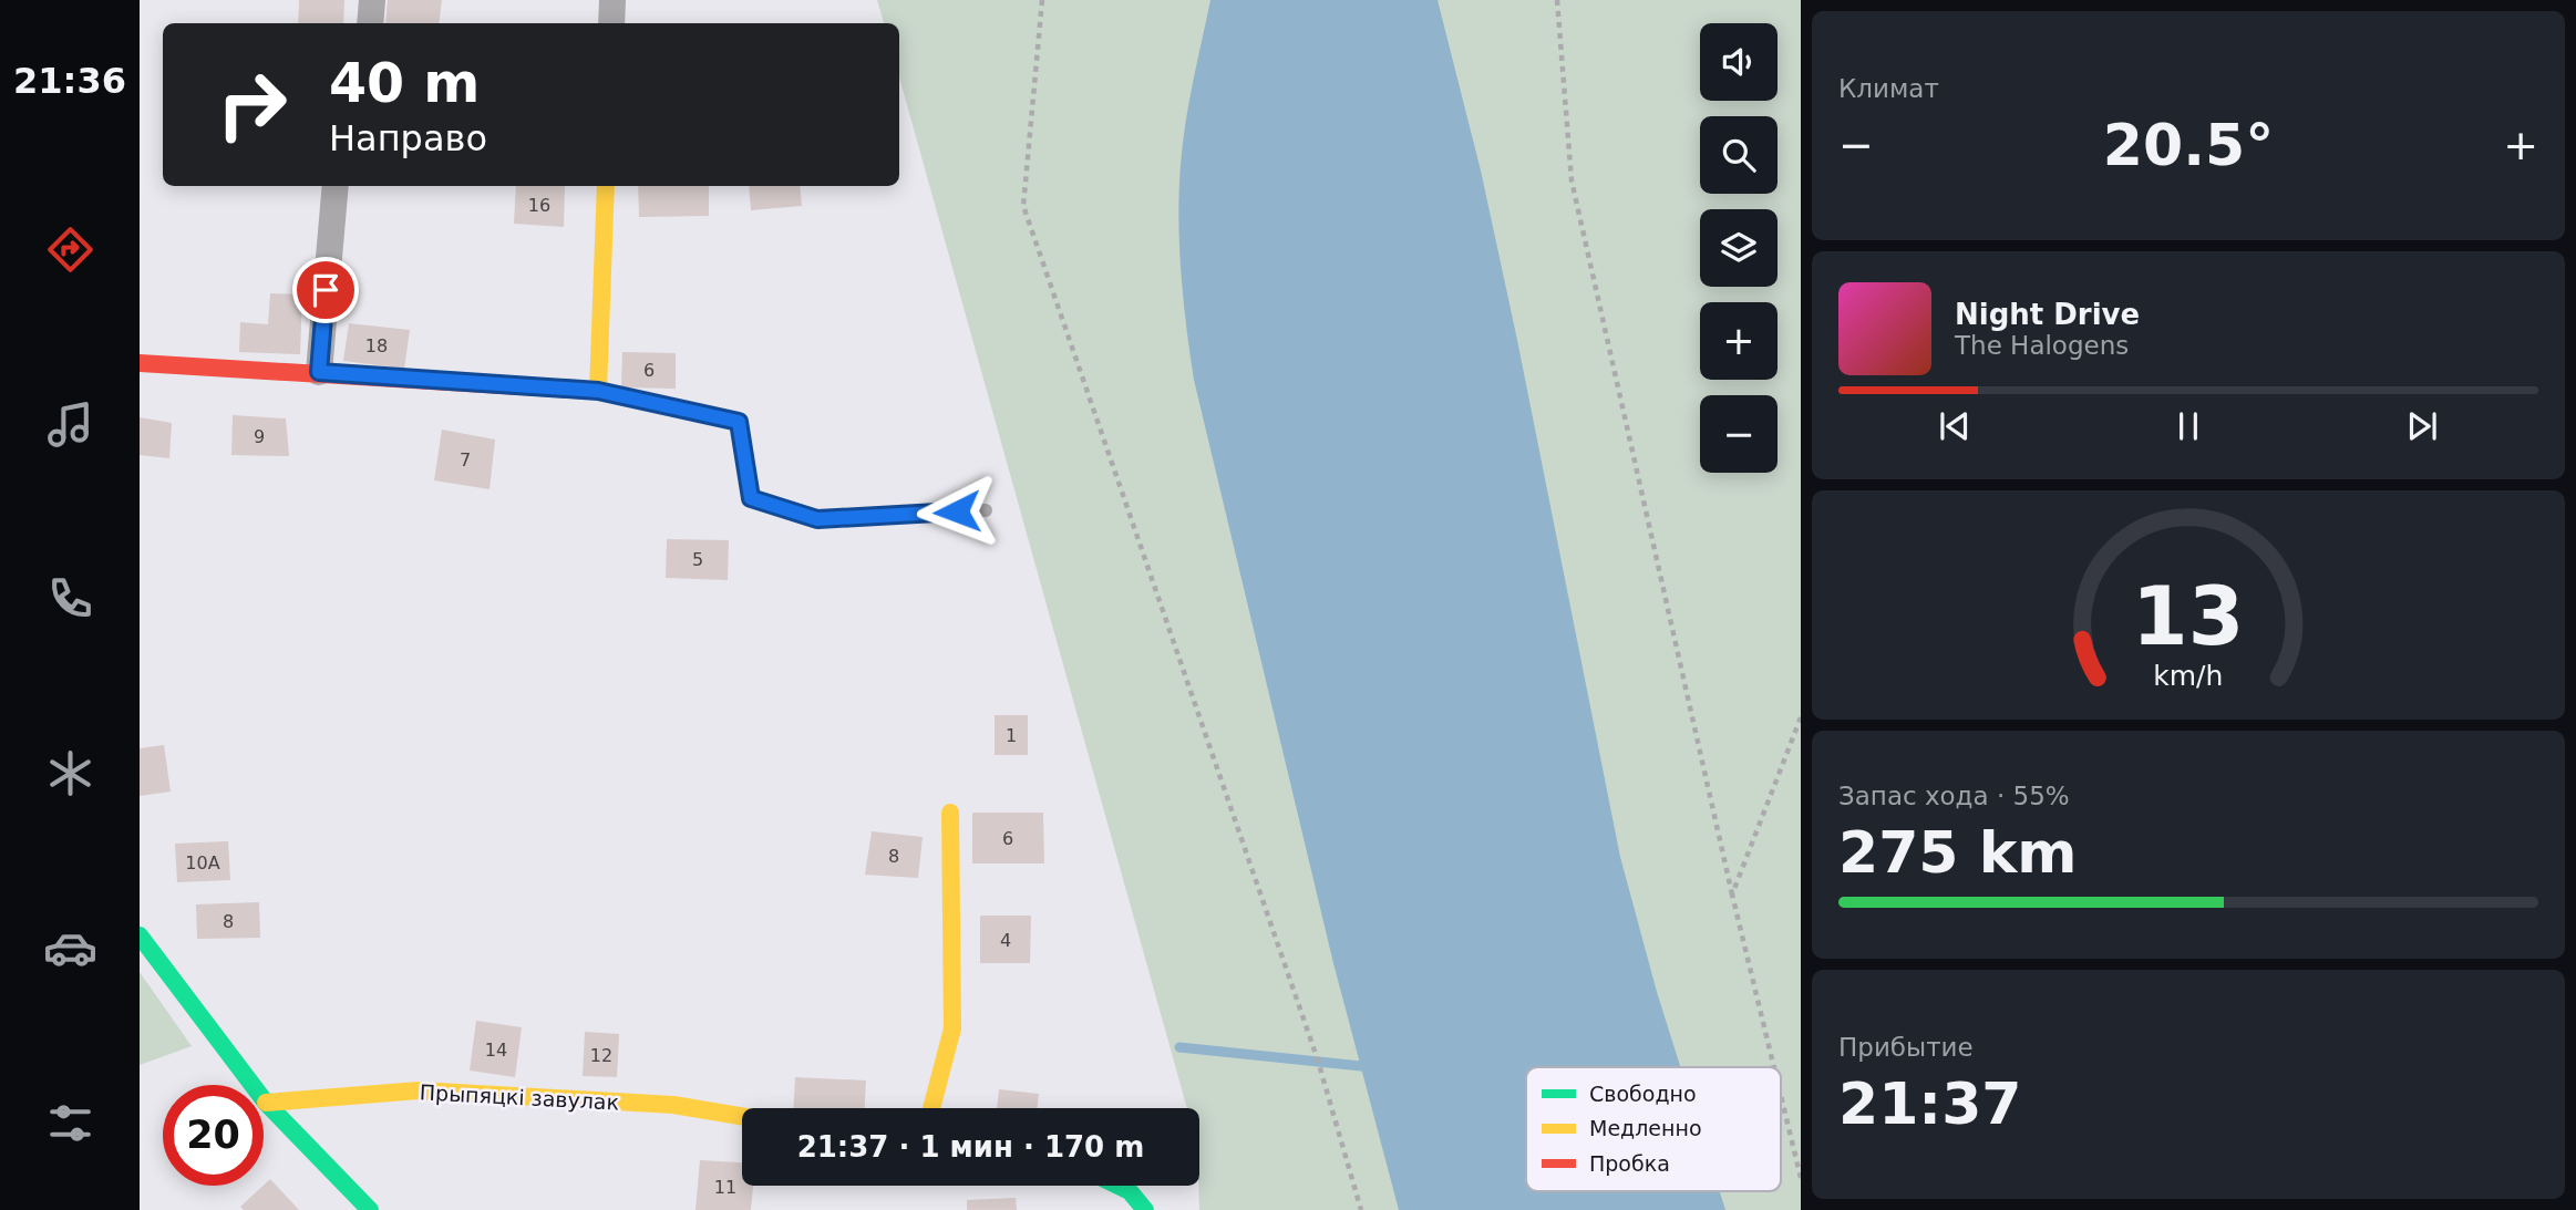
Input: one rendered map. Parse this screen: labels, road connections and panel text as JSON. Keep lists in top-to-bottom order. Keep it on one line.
{"streets":{"street":["Прыпяцкі завулак"]},"house_numbers":["16","18","6","9","7","5","1","6","8","10А","8","4","14","12","11"],"legend":["Свободно","Медленно","Пробка"],"page":{"tabs":"21:36","tile":["Климат",["Запас хода · 55%","275 km"],["Прибытие","21:37"]],"map_buttons":["+","−"],"turn":["40 m","Направо"],"heat":["−","20.5°","+"],"song":["Night Drive","The Halogens"],"limit":"20","trip":"21:37 · 1 мин · 170 m","gauge":["13","km/h"]}}
